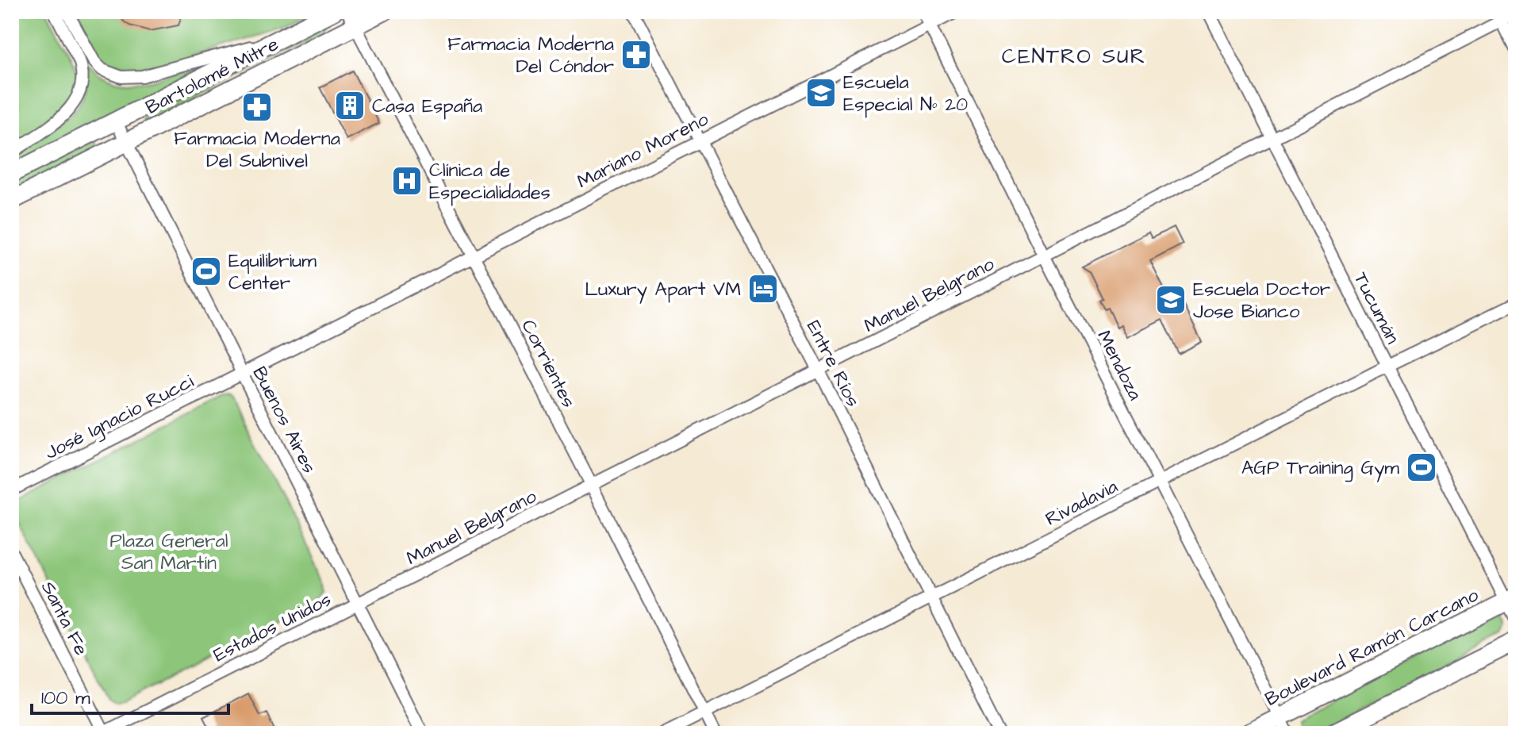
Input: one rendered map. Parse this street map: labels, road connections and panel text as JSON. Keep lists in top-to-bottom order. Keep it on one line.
{"streets":{"main road":["Bartolomé Mitre","Boulevard Ramón Carcano"],"street":["Mariano Moreno","Manuel Belgrano","Tucumán","Corrientes","Entre Ríos","Mendoza","José Ignacio Rucci","Buenos Aires","Rivadavia","Santa Fe","Estados Unidos"]},"crossings":[["Bartolomé Mitre","Corrientes"],["Bartolomé Mitre","Buenos Aires"],["Mariano Moreno","Corrientes"],["Mariano Moreno","Entre Ríos"],["Mariano Moreno","Mendoza"],["Mariano Moreno","José Ignacio Rucci"],["Mariano Moreno","Buenos Aires"],["Manuel Belgrano","Tucumán"],["Manuel Belgrano","Corrientes"],["Manuel Belgrano","Entre Ríos"],["Manuel Belgrano","Mendoza"],["Manuel Belgrano","Buenos Aires"],["Manuel Belgrano","Estados Unidos"],["Tucumán","Rivadavia"],["Tucumán","Boulevard Ramón Carcano"],["Corrientes","Rivadavia"],["Entre Ríos","Rivadavia"],["Mendoza","Rivadavia"],["Mendoza","Boulevard Ramón Carcano"],["José Ignacio Rucci","Buenos Aires"],["Buenos Aires","Estados Unidos"],["Santa Fe","Estados Unidos"]],"districts":["CENTRO SUR"],"parks":["Plaza General San Martín"],"places":{"pharmacy":["Farmacia Moderna Del Cóndor","Farmacia Moderna Del Subnivel"],"school or university":["Escuela Especial Nº 20","Escuela Doctor Jose Bianco"],"building":["Casa España"],"hospital":["Clínica de Especialidades"],"sports":["Equilibrium Center","AGP Training Gym"],"hotel":["Luxury Apart VM"]},"scale_bar":"100 m"}
